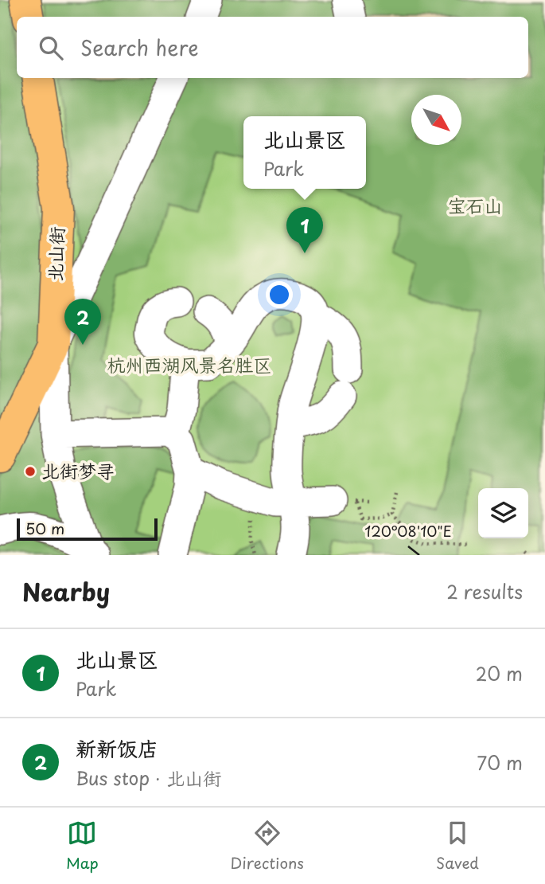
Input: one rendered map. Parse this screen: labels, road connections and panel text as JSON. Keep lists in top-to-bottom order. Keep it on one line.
{"streets":{"main road":["北山街"]},"parks":["宝石山","杭州西湖风景名胜区"],"places":["北街梦寻"],"scale_bar":"50 m","north":"bottom right","page":{"search":"Search here","popup":["北山景区","Park"],"pins":["1","2"],"scale":"50 m","heading":["Nearby","2 results"],"list":[{"mark":"1","name":"北山景区","note":"Park","value":"20 m"},{"mark":"2","name":"新新饭店","note":"Bus stop · 北山街","value":"70 m"}],"nav":["Map","Directions","Saved"]},"coordinates":["120°08'10\"E"]}
